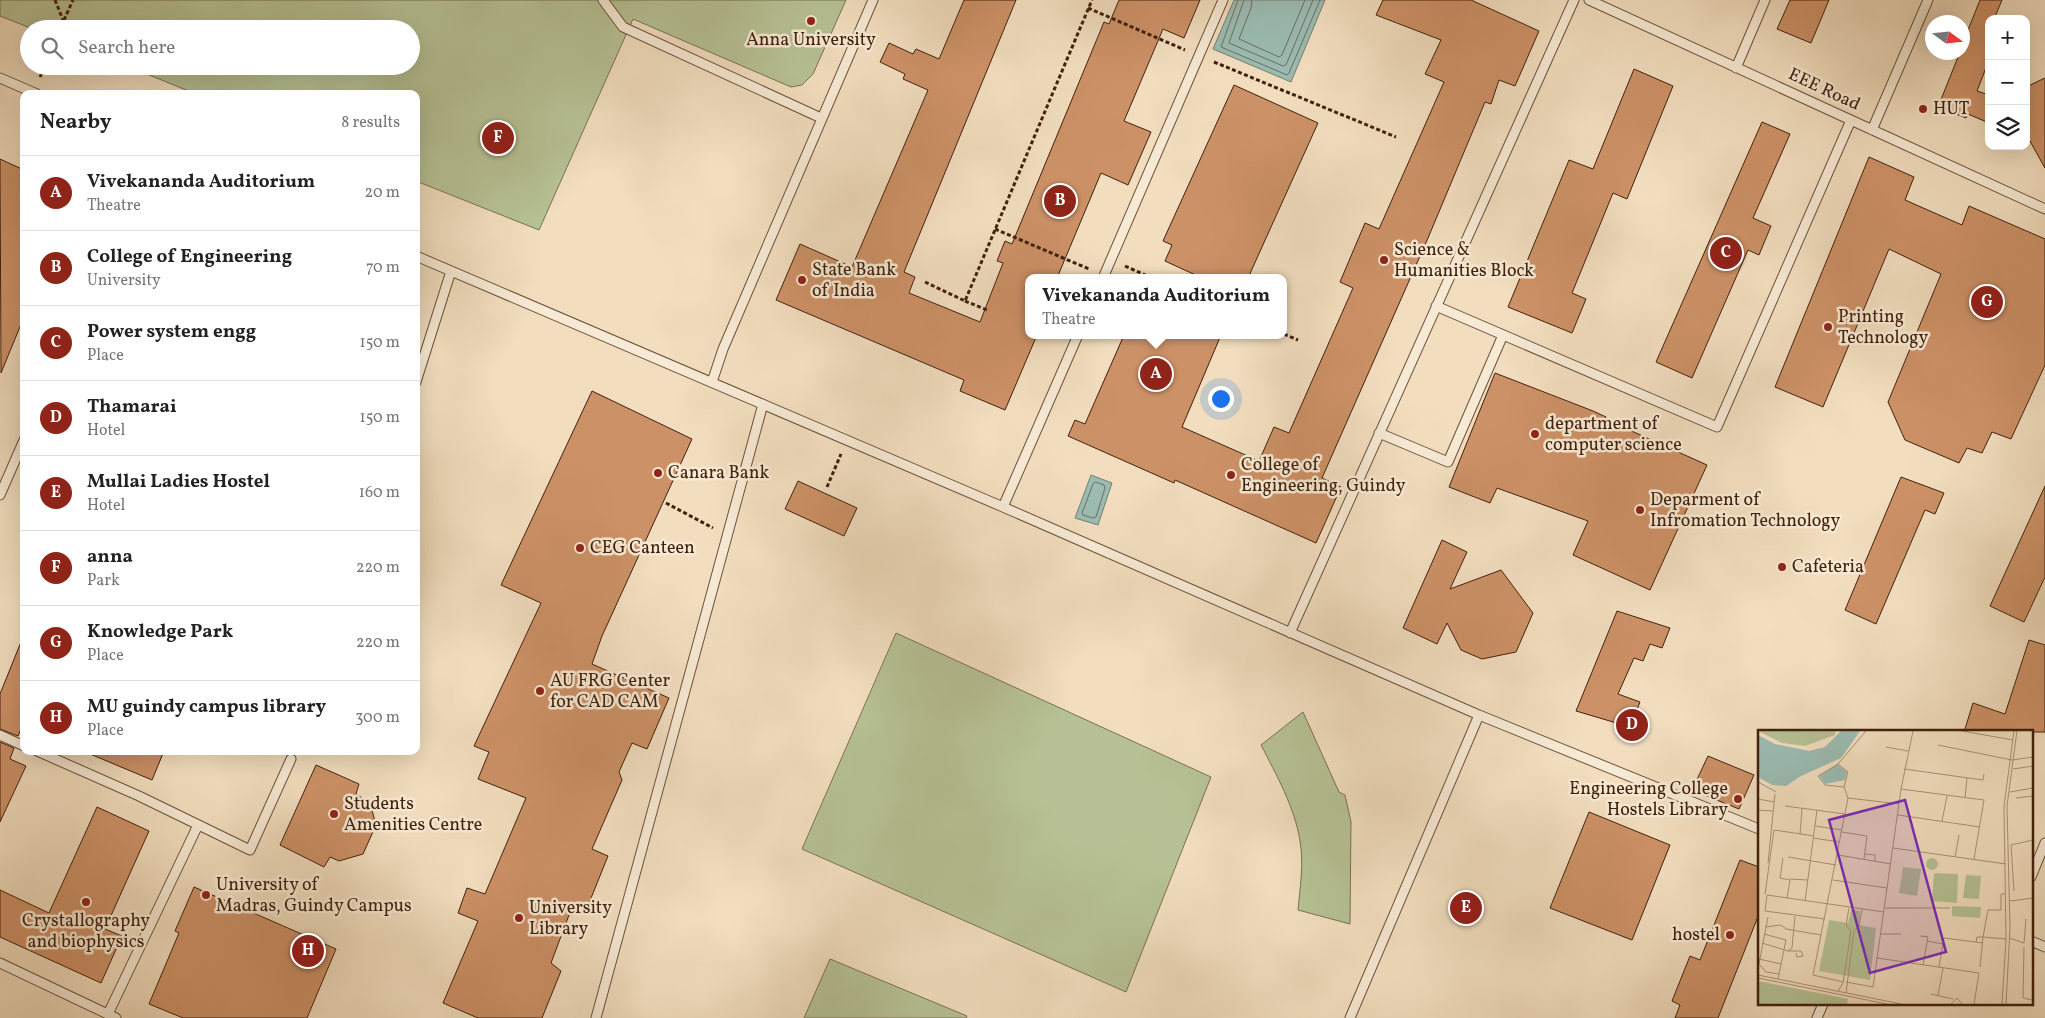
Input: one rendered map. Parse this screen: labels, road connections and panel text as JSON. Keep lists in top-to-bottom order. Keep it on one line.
{"streets":{"lane":["EEE Road"]},"places":["Anna University","HUT","Science & Humanities Block","State Bank of India","Printing Technology","department of computer science","Canara Bank","College of Engineering, Guindy","Deparment of Infromation Technology","CEG Canteen","Cafeteria","AU FRG Center for CAD CAM","Engineering College Hostels Library","Students Amenities Centre","University of Madras, Guindy Campus","Crystallography and biophysics","University Library","hostel"],"north":"right","page":{"map_buttons":["+","−"],"search":"Search here","heading":["Nearby","8 results"],"pins":["F","B","C","G","A","D","E","H"],"list":[{"mark":"A","name":"Vivekananda Auditorium","note":"Theatre","value":"20 m"},{"mark":"B","name":"College of Engineering","note":"University","value":"70 m"},{"mark":"C","name":"Power system engg","note":"Place","value":"150 m"},{"mark":"D","name":"Thamarai","note":"Hotel","value":"150 m"},{"mark":"E","name":"Mullai Ladies Hostel","note":"Hotel","value":"160 m"},{"mark":"F","name":"anna","note":"Park","value":"220 m"},{"mark":"G","name":"Knowledge Park","note":"Place","value":"220 m"},{"mark":"H","name":"MU guindy campus library","note":"Place","value":"300 m"}],"popup":["Vivekananda Auditorium","Theatre"]}}
